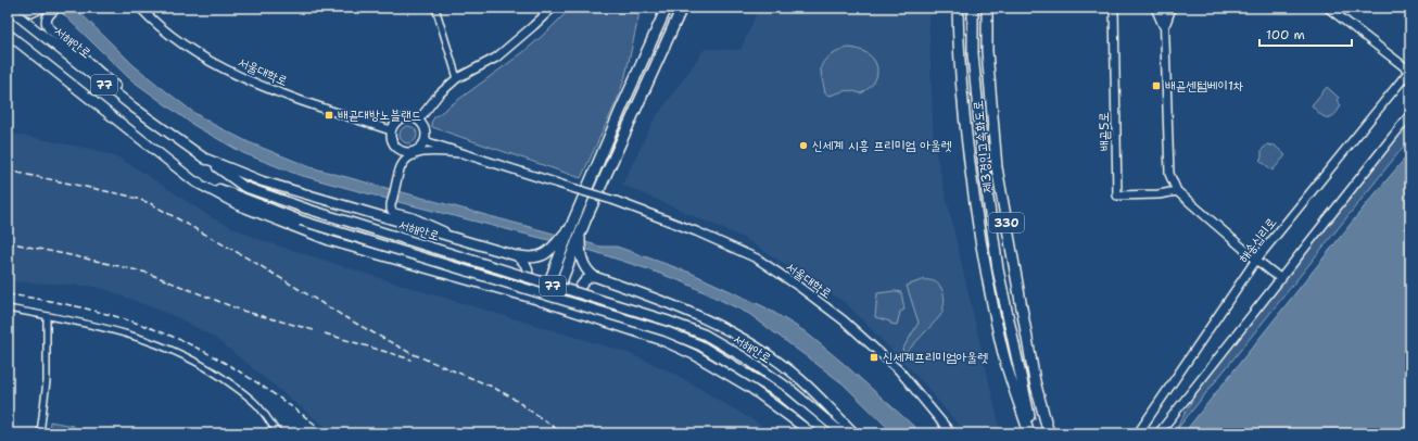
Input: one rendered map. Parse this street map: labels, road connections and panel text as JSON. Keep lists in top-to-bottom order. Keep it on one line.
{"streets":{"highway":["제3경인고속화도로","330"],"main road":["서해안로","서울대학로","77","배곧5로","해송십리로"]},"places":{"transit":["배곧센텀베이1차","배곧대방노블랜드","신세계프리미엄아울렛"],"other":["신세계 시흥 프리미엄 아울렛"]},"scale_bar":"100 m"}
